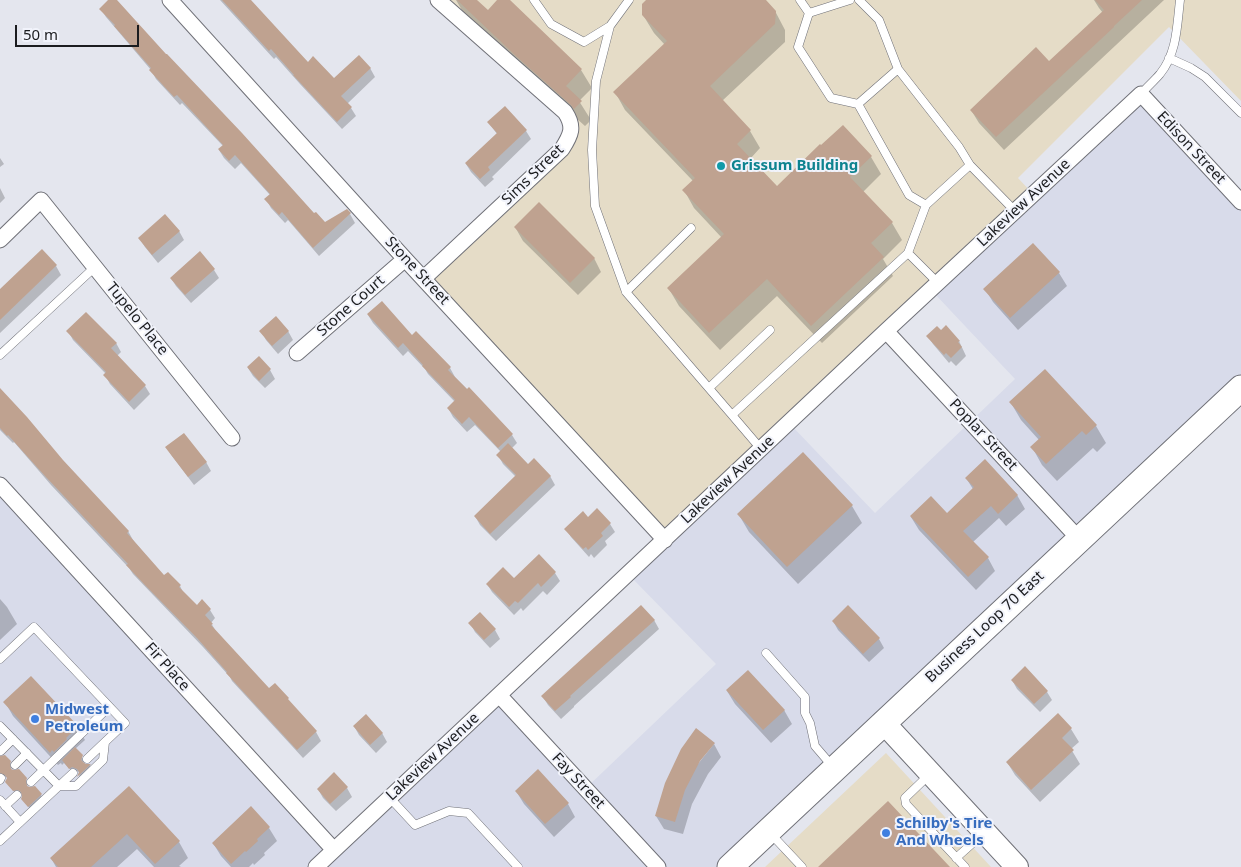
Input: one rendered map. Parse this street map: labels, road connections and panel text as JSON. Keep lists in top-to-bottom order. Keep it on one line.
{"streets":{"main road":["Business Loop 70 East"],"street":["Edison Street","Sims Street","Lakeview Avenue","Stone Street","Stone Court","Tupelo Place","Poplar Street","Fir Place","Fay Street"]},"crossings":[["Edison Street","Lakeview Avenue"],["Sims Street","Stone Street"],["Lakeview Avenue","Stone Street"],["Lakeview Avenue","Poplar Street"],["Lakeview Avenue","Fir Place"],["Lakeview Avenue","Fay Street"],["Stone Street","Stone Court"],["Poplar Street","Business Loop 70 East"]],"places":["Grissum Building","Midwest Petroleum","Schilby's Tire And Wheels"],"scale_bar":"50 m"}
